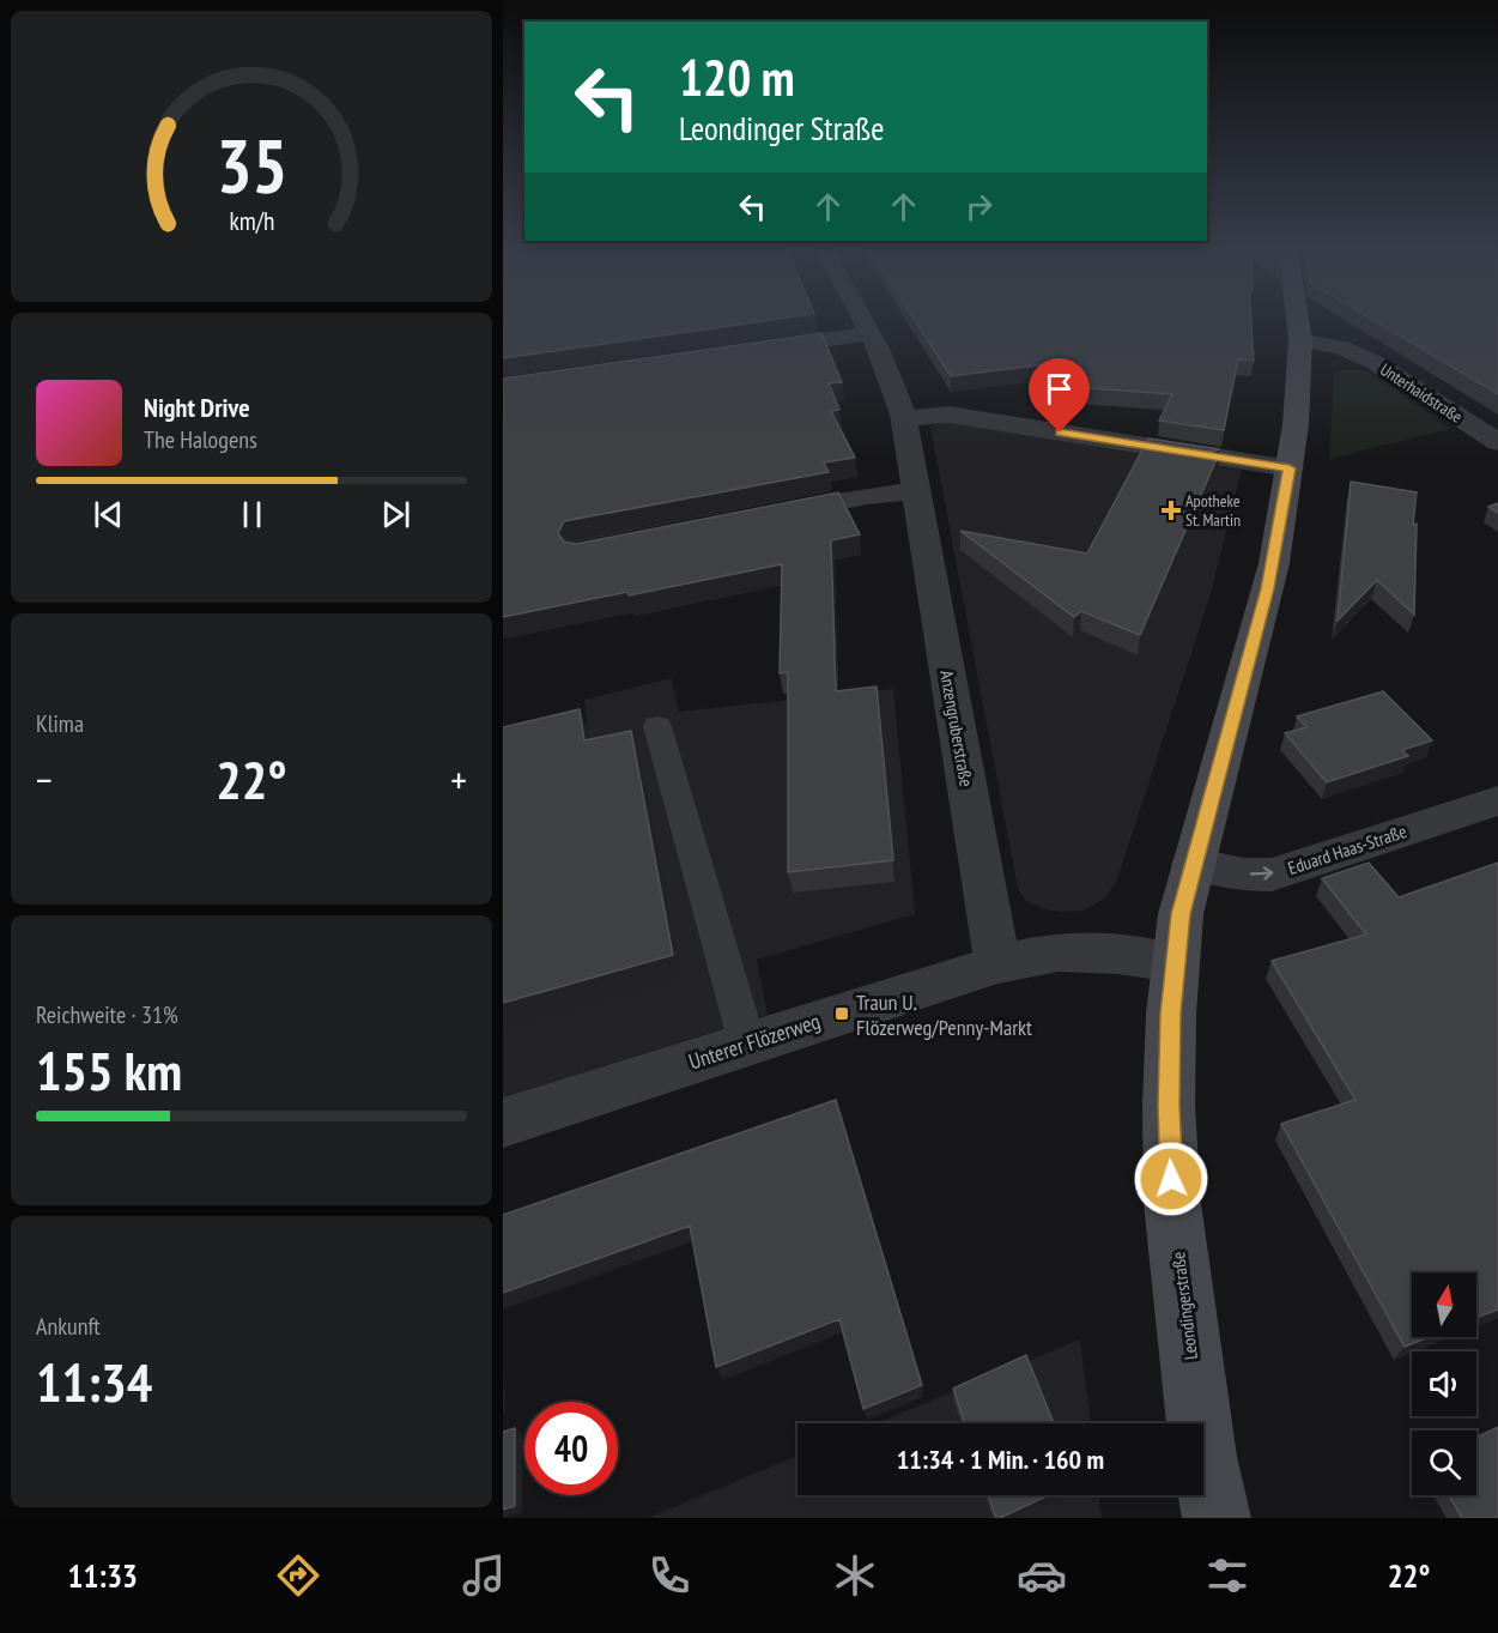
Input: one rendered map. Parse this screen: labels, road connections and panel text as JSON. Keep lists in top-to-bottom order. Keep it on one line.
{"streets":{"street":["Unterhaidstraße","Anzengruberstraße","Eduard Haas-Straße","Unterer Flözerweg","Leondingerstraße"]},"crossings":[["Unterhaidstraße","Leondingerstraße"],["Anzengruberstraße","Unterer Flözerweg"],["Eduard Haas-Straße","Leondingerstraße"],["Unterer Flözerweg","Leondingerstraße"]],"one_way":["Eduard Haas-Straße"],"places":{"health":["Apotheke St. Martin"],"transit":["Traun U. Flözerweg/Penny-Markt"]},"north":"top","page":{"turn":["120 m","Leondinger Straße"],"song":["Night Drive","The Halogens"],"tile":["Klima",["Reichweite · 31%","155 km"],["Ankunft","11:34"]],"heat":["−","22°","+"],"limit":"40","trip":"11:34 · 1 Min. · 160 m","tabs":["11:33","22°"],"gauge":["35","km/h"]}}
